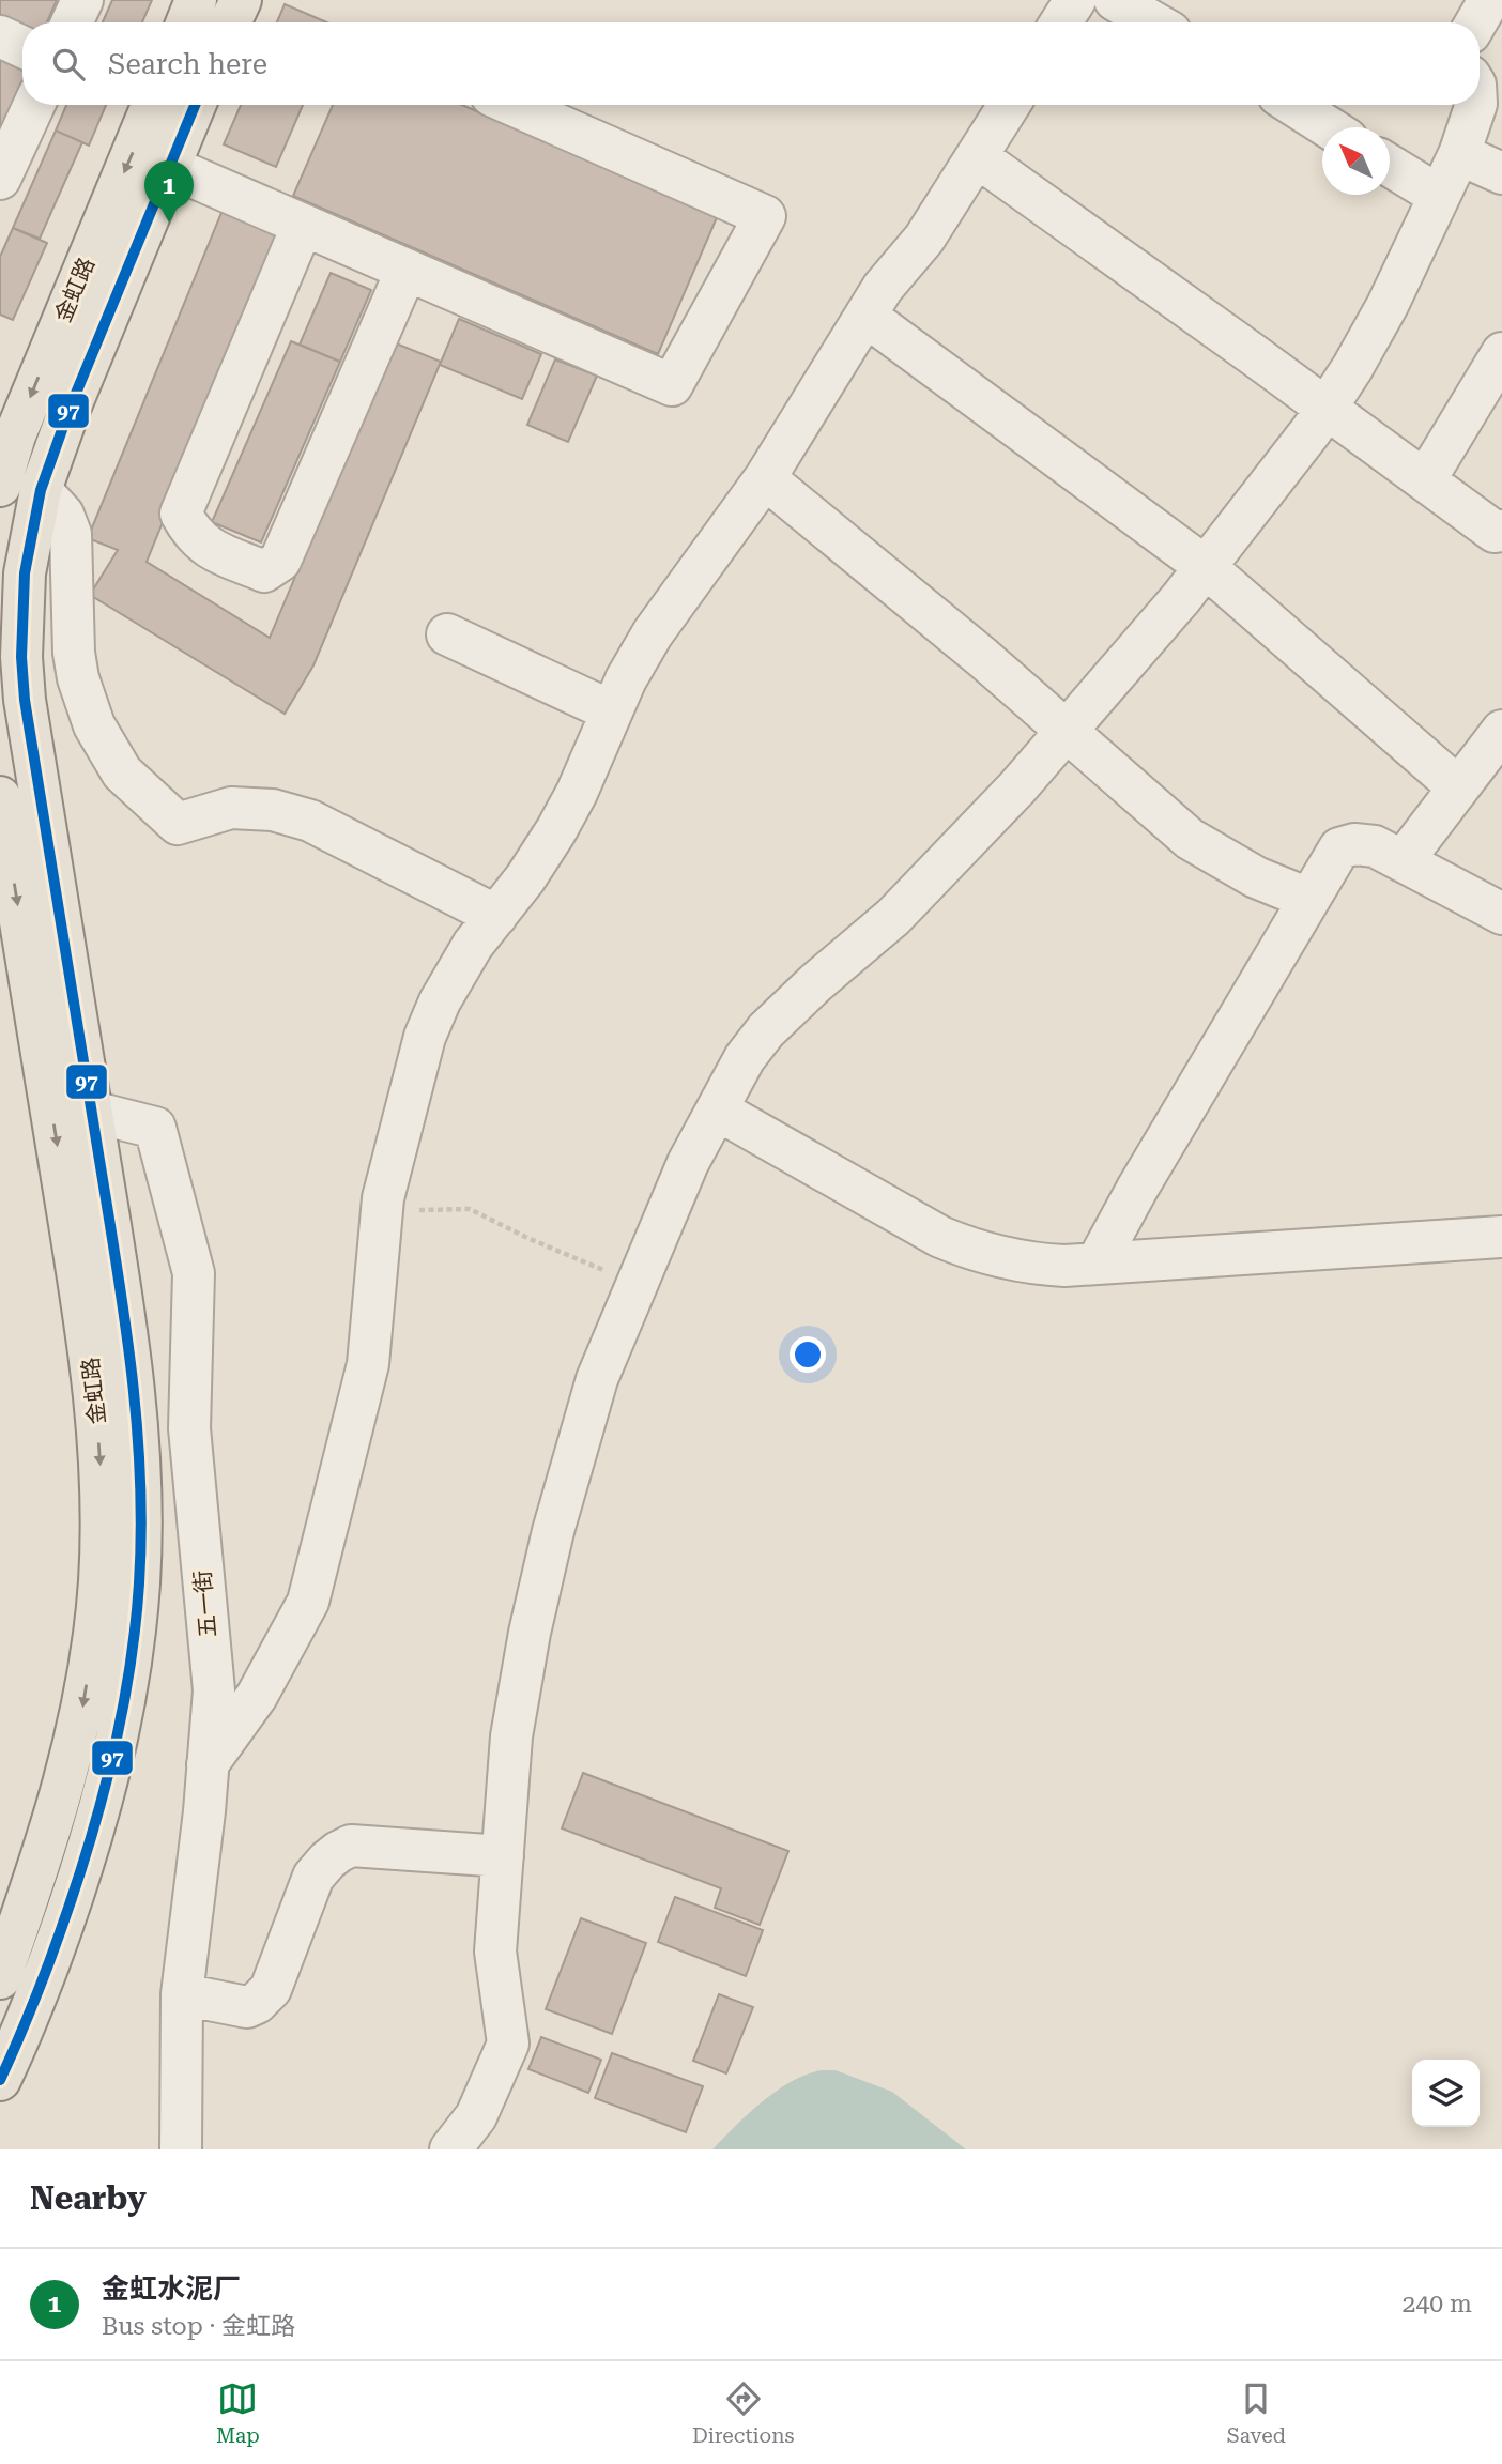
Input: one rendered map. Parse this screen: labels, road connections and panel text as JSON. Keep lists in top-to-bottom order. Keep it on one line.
{"streets":{"main road":["金虹路"],"street":["五一街"]},"crossings":[["金虹路","五一街"]],"lines":["transit line 97"],"north":"top left","page":{"search":"Search here","pins":"1","heading":"Nearby","list":[{"mark":"1","name":"金虹水泥厂","note":"Bus stop · 金虹路","value":"240 m"}],"nav":["Map","Directions","Saved"]}}
